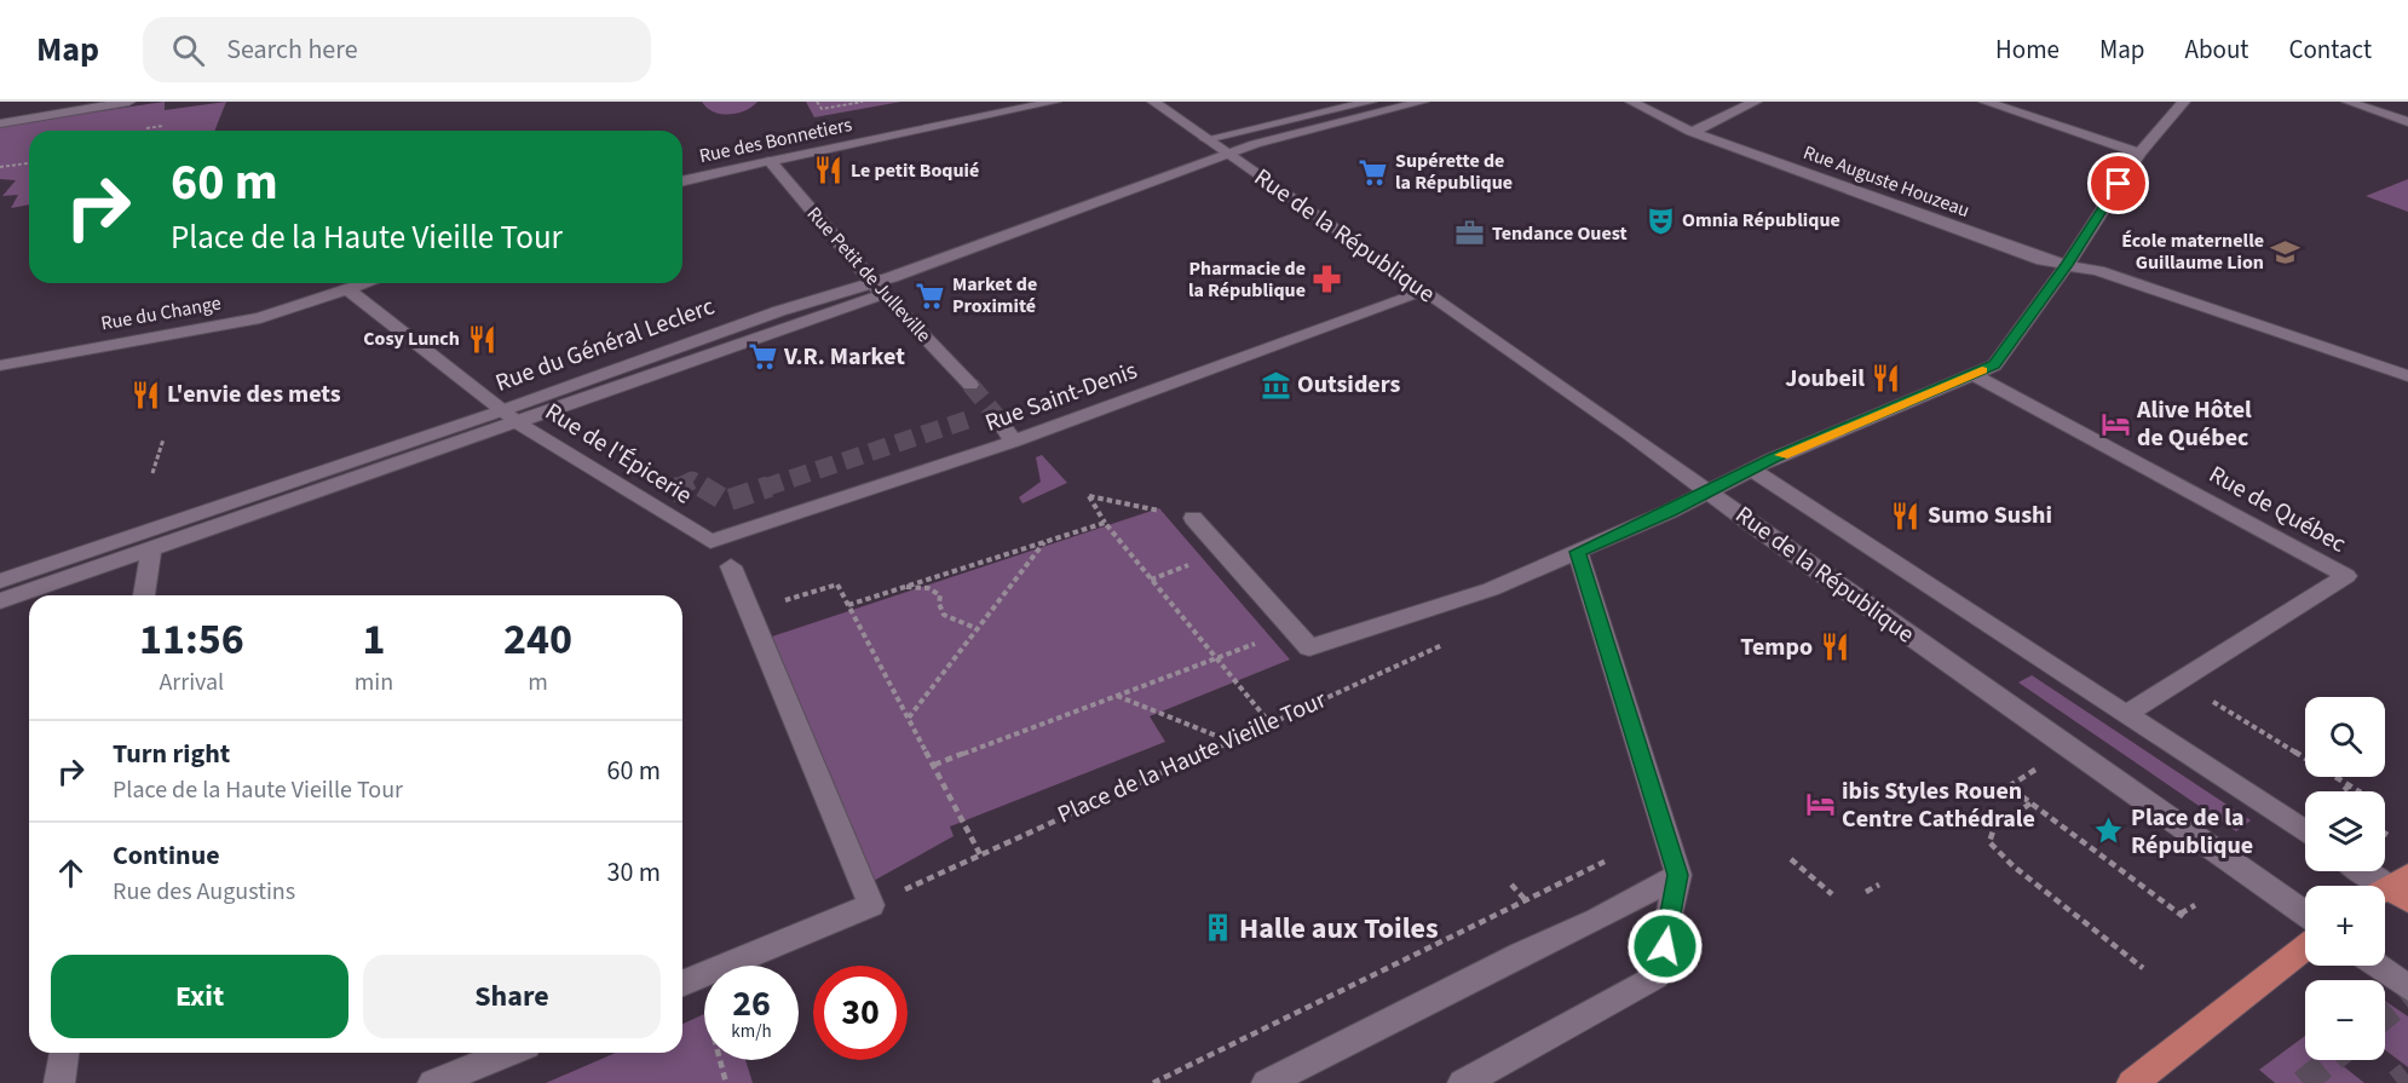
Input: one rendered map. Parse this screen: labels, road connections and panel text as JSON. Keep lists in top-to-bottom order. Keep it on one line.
{"streets":{"street":["Rue des Bonnetiers","Rue Auguste Houzeau","Rue de la République","Rue Petit de Julleville","Rue du Change","Rue du Général Leclerc","Rue Saint-Denis","Rue de l'Épicerie","Rue de Québec"],"path":["Place de la Haute Vieille Tour"]},"crossings":[["Rue des Bonnetiers","Rue Petit de Julleville"],["Rue de la République","Rue du Général Leclerc"],["Rue de la République","Rue Saint-Denis"],["Rue de la République","Rue de Québec"],["Rue Petit de Julleville","Rue du Général Leclerc"],["Rue du Change","Rue de l'Épicerie"],["Rue du Général Leclerc","Rue de l'Épicerie"],["Rue Saint-Denis","Rue de l'Épicerie"]],"places":{"restaurant":["Le petit Boquié","Cosy Lunch","Joubeil","L'envie des mets","Sumo Sushi","Tempo"],"supermarket":["Supérette de la République","Market de Proximité","V.R. Market"],"theatre":["Omnia République"],"office":["Tendance Ouest"],"school or university":["École maternelle Guillaume Lion"],"pharmacy":["Pharmacie de la République"],"museum":["Outsiders"],"hotel":["Alive Hôtel de Québec","ibis Styles Rouen Centre Cathédrale"],"place":["Place de la République"],"building":["Halle aux Toiles"]},"page":{"header":"Map","search":"Search here","nav":["Home","Map","About","Contact"],"turn":["60 m","Place de la Haute Vieille Tour"],"eta":["11:56","Arrival","1","min","240","m"],"map_buttons":["+","−"],"list":[{"name":"Turn right","note":"Place de la Haute Vieille Tour","value":"60 m"},{"name":"Continue","note":"Rue des Augustins","value":"30 m"}],"buttons":["Exit","Share"],"speed":"26 km/h","limit":"30"}}
